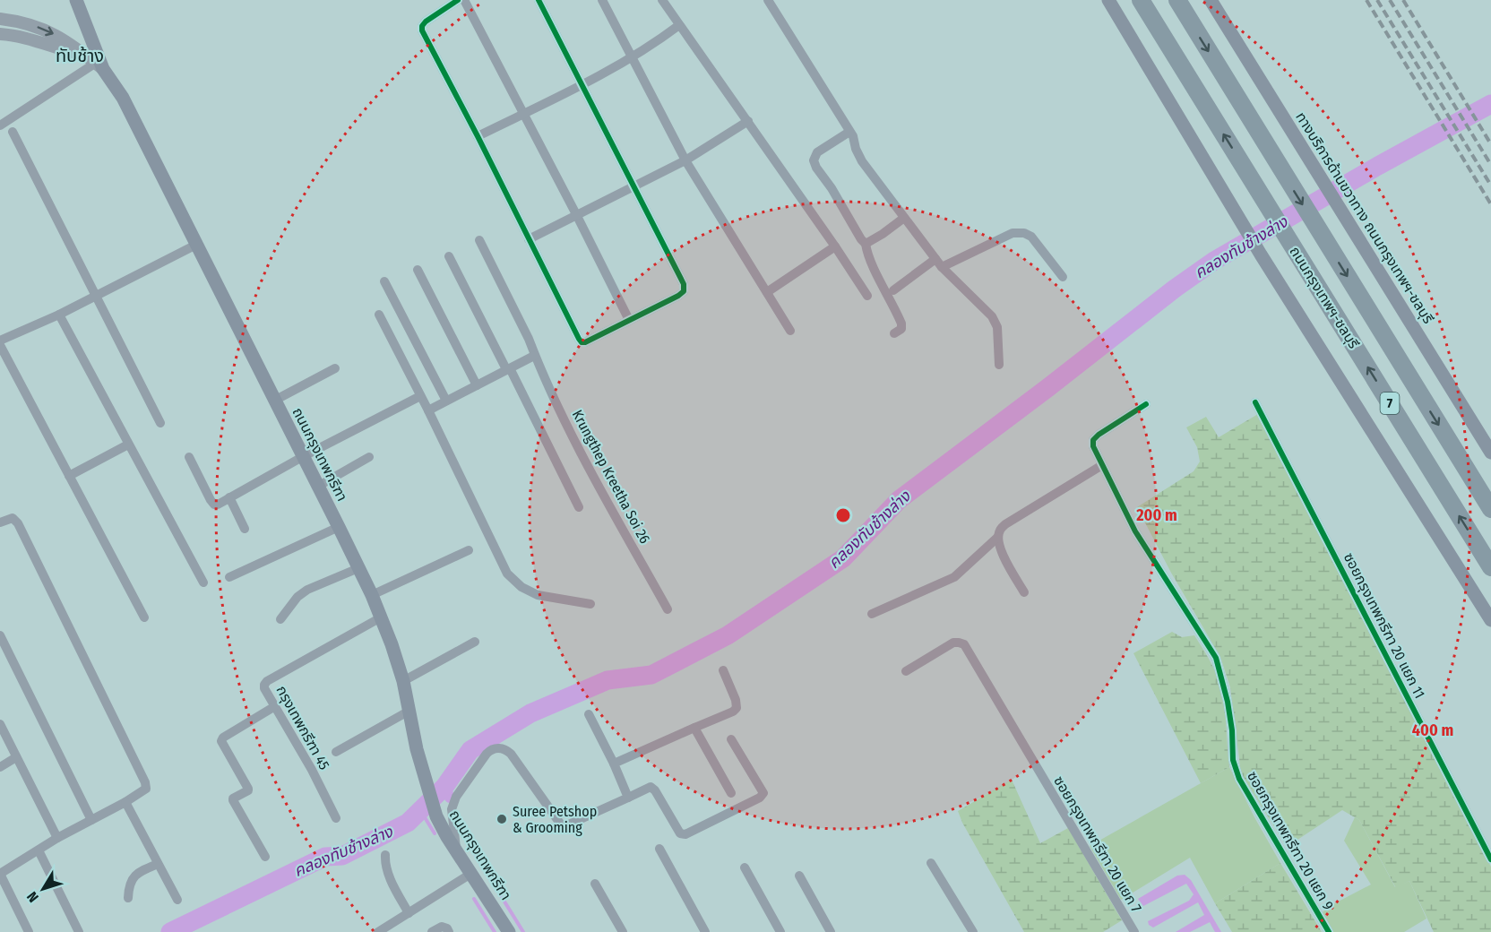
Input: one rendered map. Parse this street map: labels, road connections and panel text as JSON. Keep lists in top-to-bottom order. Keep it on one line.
{"streets":{"highway":["ถนนกรุงเทพฯ-ชลบุรี","7"],"main road":["ทางบริการด้านขวาทาง ถนนกรุงเทพฯ-ชลบุรี","ถนนกรุงเทพกรีฑา"],"street":["Krungthep Kreetha Soi 26","ซอยกรุงเทพกรีฑา 20 แยก 11","กรุงเทพกรีฑา 45","ซอยกรุงเทพกรีฑา 20 แยก 9","ซอยกรุงเทพกรีฑา 20 แยก 7"]},"crossings":[["ถนนกรุงเทพกรีฑา","กรุงเทพกรีฑา 45"]],"districts":["ทับช้าง"],"water":["คลองทับช้างล่าง"],"places":["Suree Petshop & Grooming"],"north":"bottom left","rings":["200 m","400 m"]}
